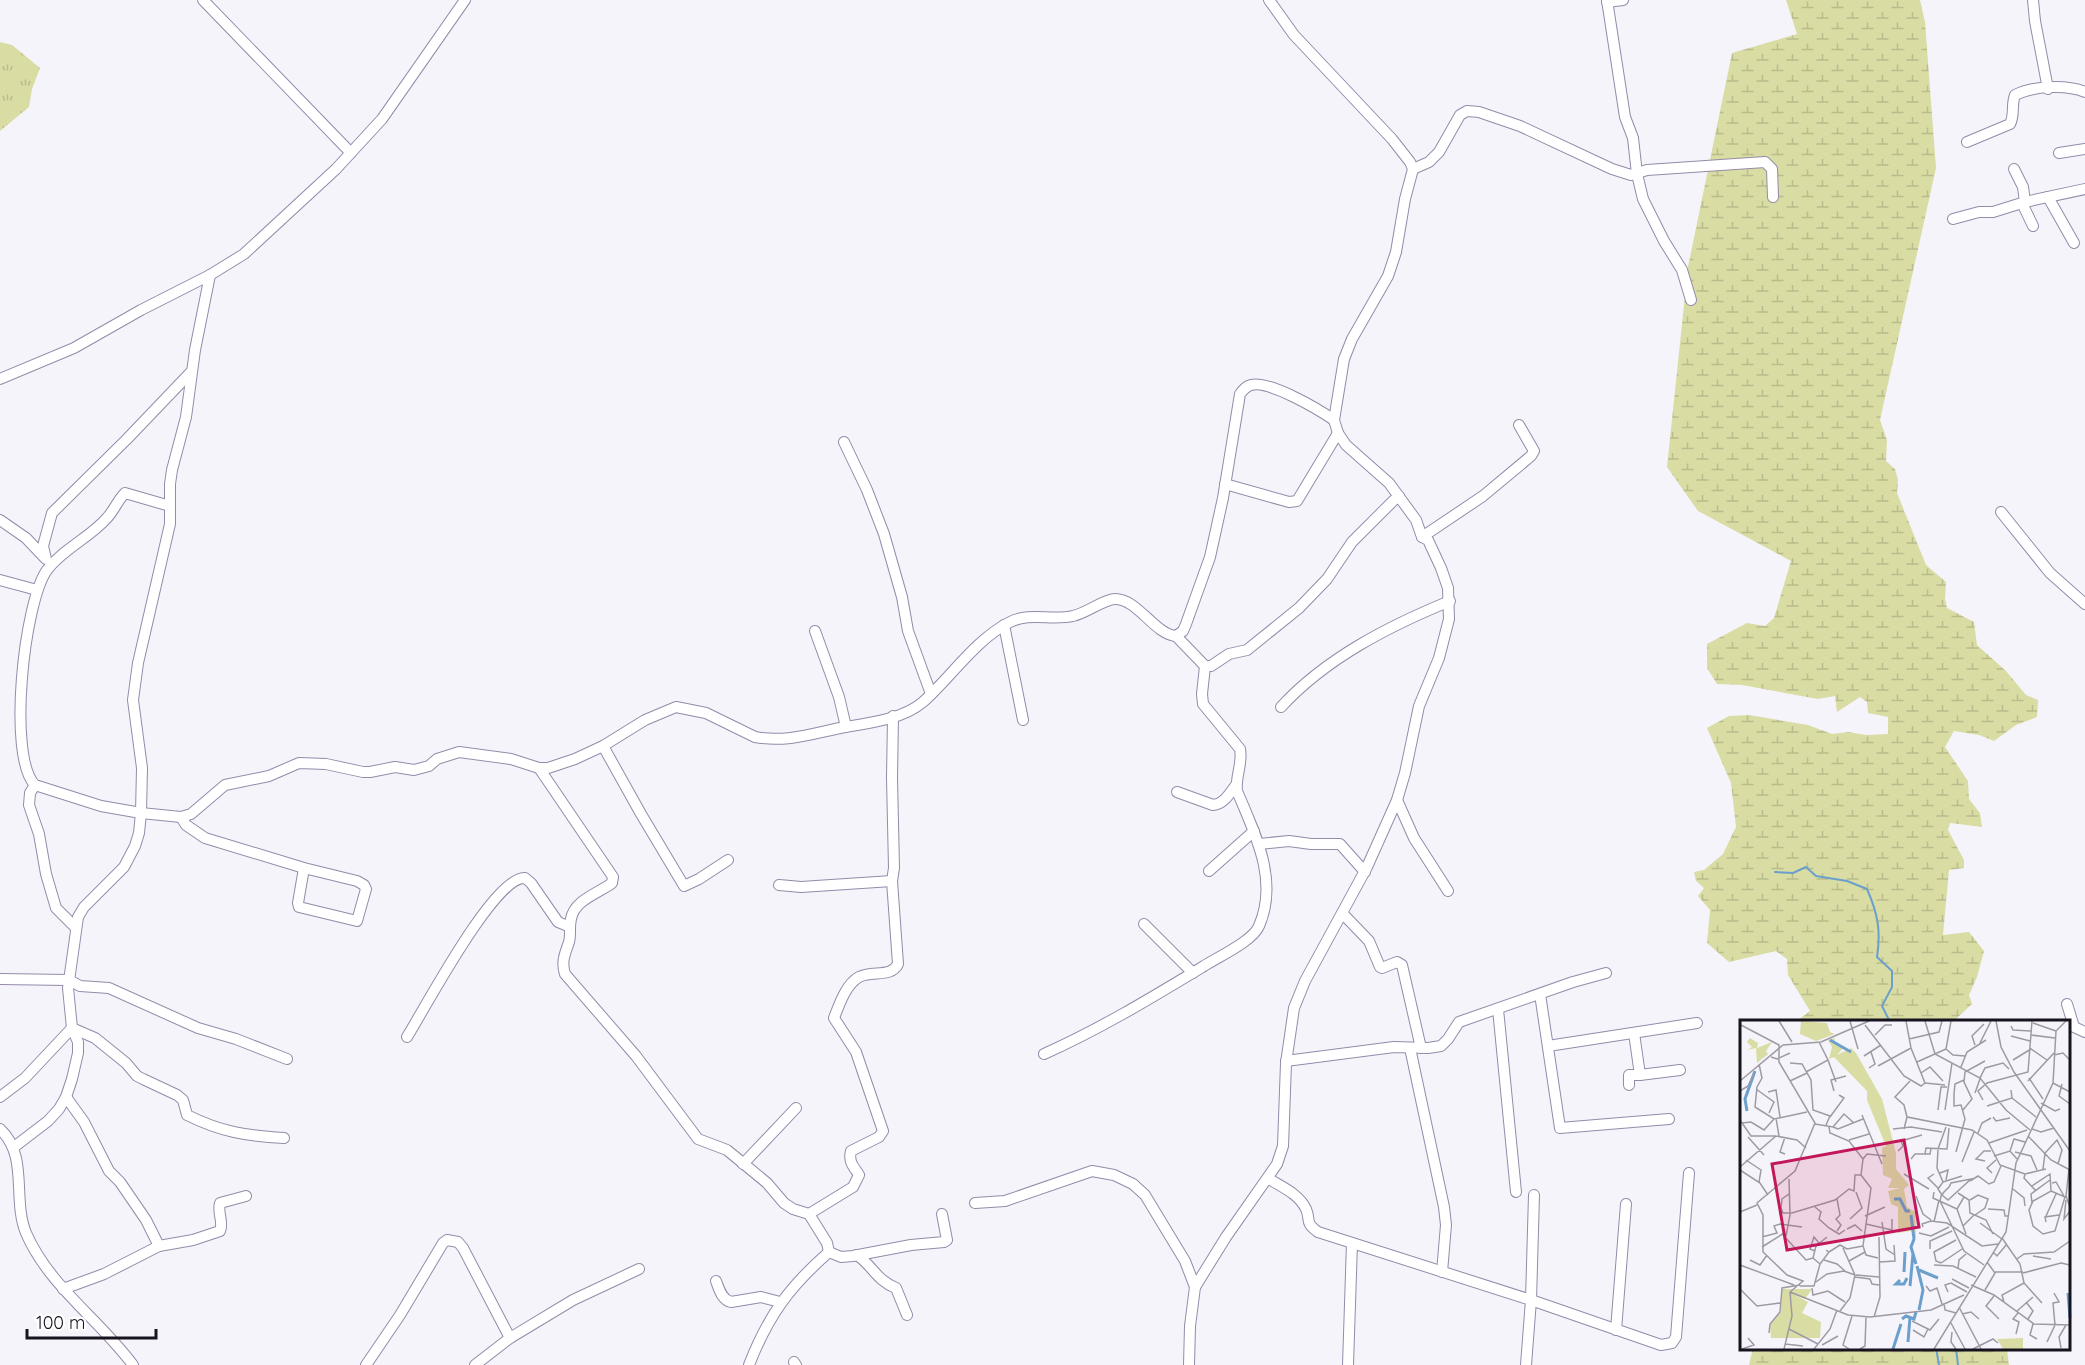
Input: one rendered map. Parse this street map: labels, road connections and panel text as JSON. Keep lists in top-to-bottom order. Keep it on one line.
{"scale_bar":"100 m"}
